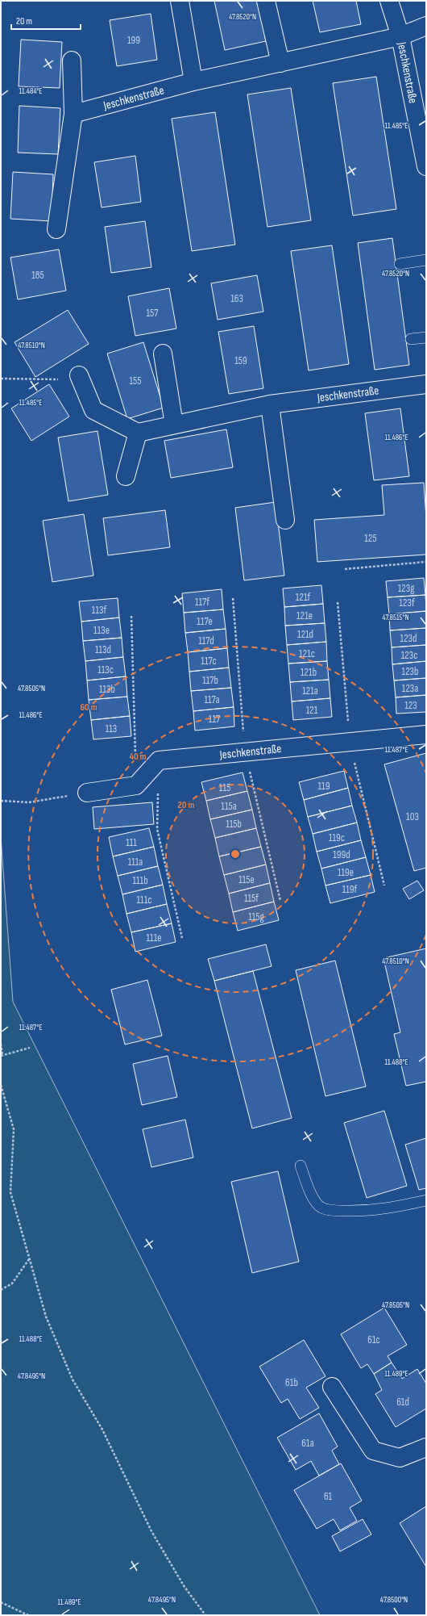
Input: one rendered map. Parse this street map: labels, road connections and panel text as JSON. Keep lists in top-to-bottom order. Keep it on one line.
{"streets":{"street":["Jeschkenstraße"]},"house_numbers":["199","185","163","157","159","155","125","123g","121f","117f","123f","113f","121e","117e","113e","121d","123d","117d","113d","121c","123c","117c","113c","123b","121b","117b","123a","113b","121a","117a","123","121","117","113","119","115","115a","103","115b","119c","111","199d","111a","119e","115e","111b","119f","115f","111c","115g","111e","61c","61b","61d","61a","61"],"scale_bar":"20 m","coordinates":["47.8520°N","11.484°E","11.485°E","47.8510°N","11.486°E","47.8515°N","47.8505°N","11.487°E","11.488°E","11.489°E","47.8495°N","47.8500°N"],"rings":["60 m","40 m","20 m"]}
